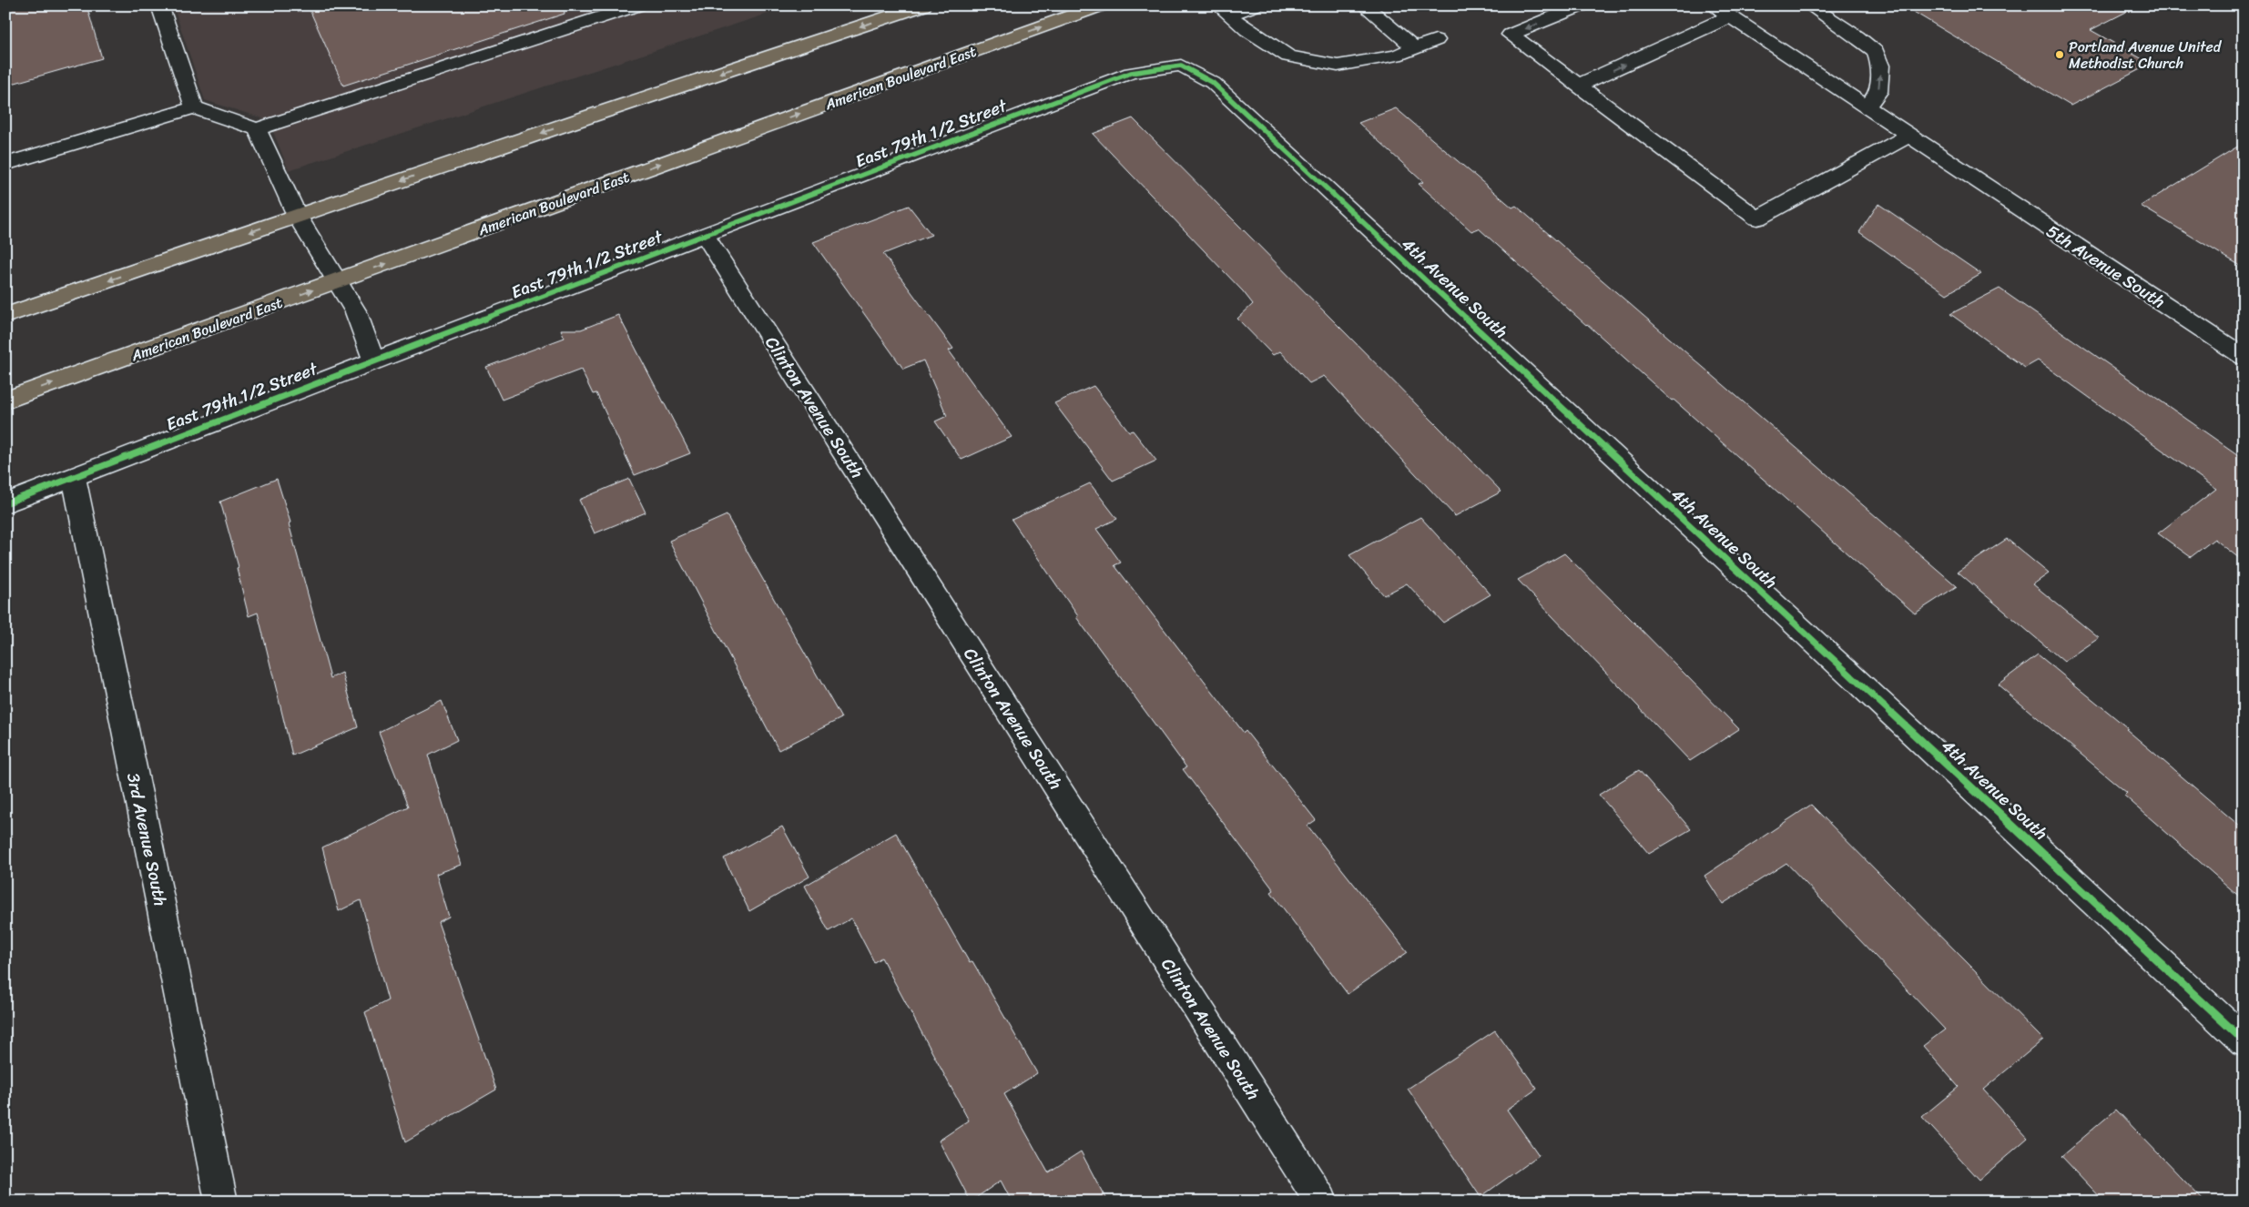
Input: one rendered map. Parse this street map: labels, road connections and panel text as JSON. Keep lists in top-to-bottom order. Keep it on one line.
{"streets":{"main road":["American Boulevard East"],"street":["East 79th 1/2 Street","5th Avenue South","4th Avenue South","Clinton Avenue South","3rd Avenue South"]},"crossings":[["East 79th 1/2 Street","4th Avenue South"],["East 79th 1/2 Street","Clinton Avenue South"],["East 79th 1/2 Street","3rd Avenue South"]],"places":["Portland Avenue United Methodist Church"]}
